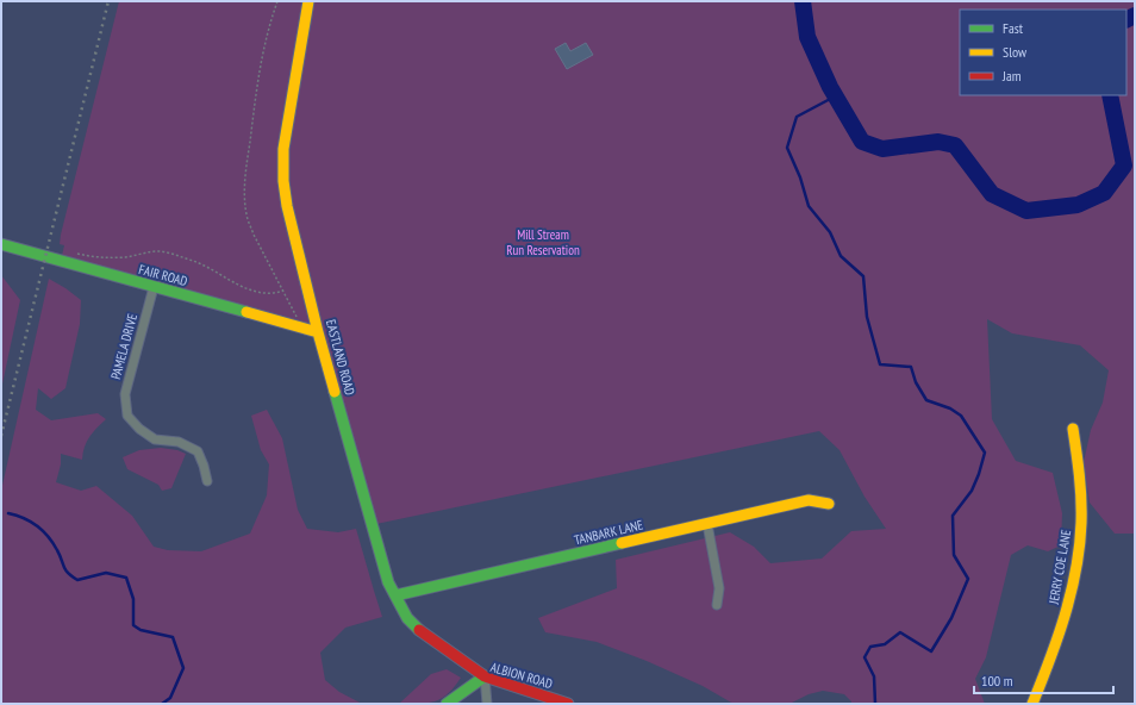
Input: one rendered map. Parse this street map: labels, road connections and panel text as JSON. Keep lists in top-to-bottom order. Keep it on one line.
{"streets":{"street":["FAIR ROAD","PAMELA DRIVE","EASTLAND ROAD","TANBARK LANE","JERRY COE LANE","ALBION ROAD"]},"crossings":[["FAIR ROAD","PAMELA DRIVE"],["FAIR ROAD","EASTLAND ROAD"],["EASTLAND ROAD","TANBARK LANE"],["EASTLAND ROAD","ALBION ROAD"]],"parks":["Mill Stream Run Reservation"],"legend":["Fast","Slow","Jam"],"scale_bar":"100 m"}
